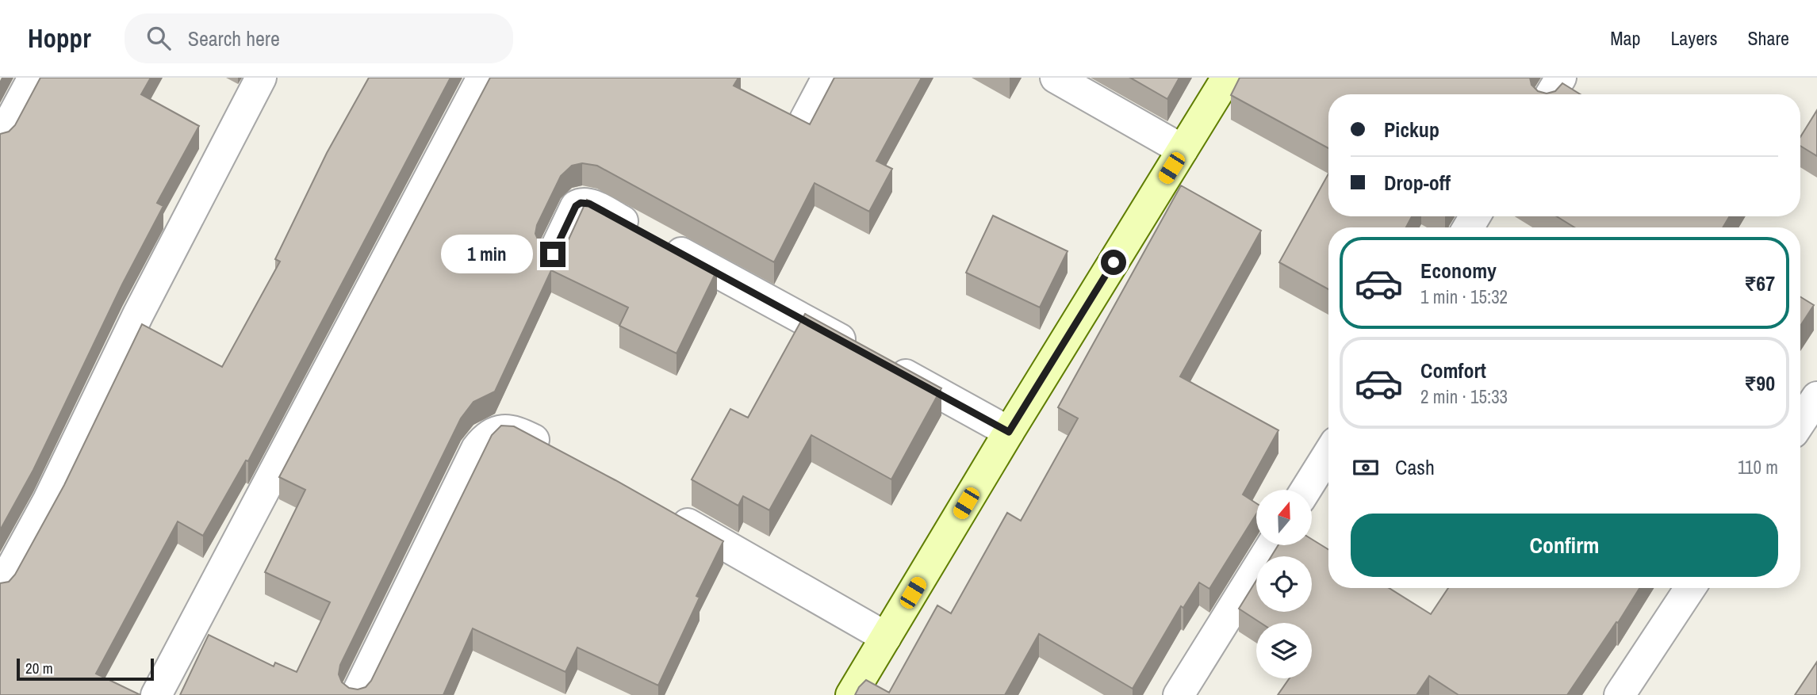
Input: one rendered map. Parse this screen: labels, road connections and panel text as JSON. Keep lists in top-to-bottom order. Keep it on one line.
{"scale_bar":"20 m","north":"top","page":{"header":"Hoppr","search":"Search here","nav":["Map","Layers","Share"],"banner":["Pickup","Drop-off"],"bubble":"1 min","list":[{"name":"Economy","note":"1 min · 15:32","value":"₹67"},{"name":"Comfort","note":"2 min · 15:33","value":"₹90"}],"pay":["Cash","110 m"],"buttons":"Confirm","scale":"20 m"}}
